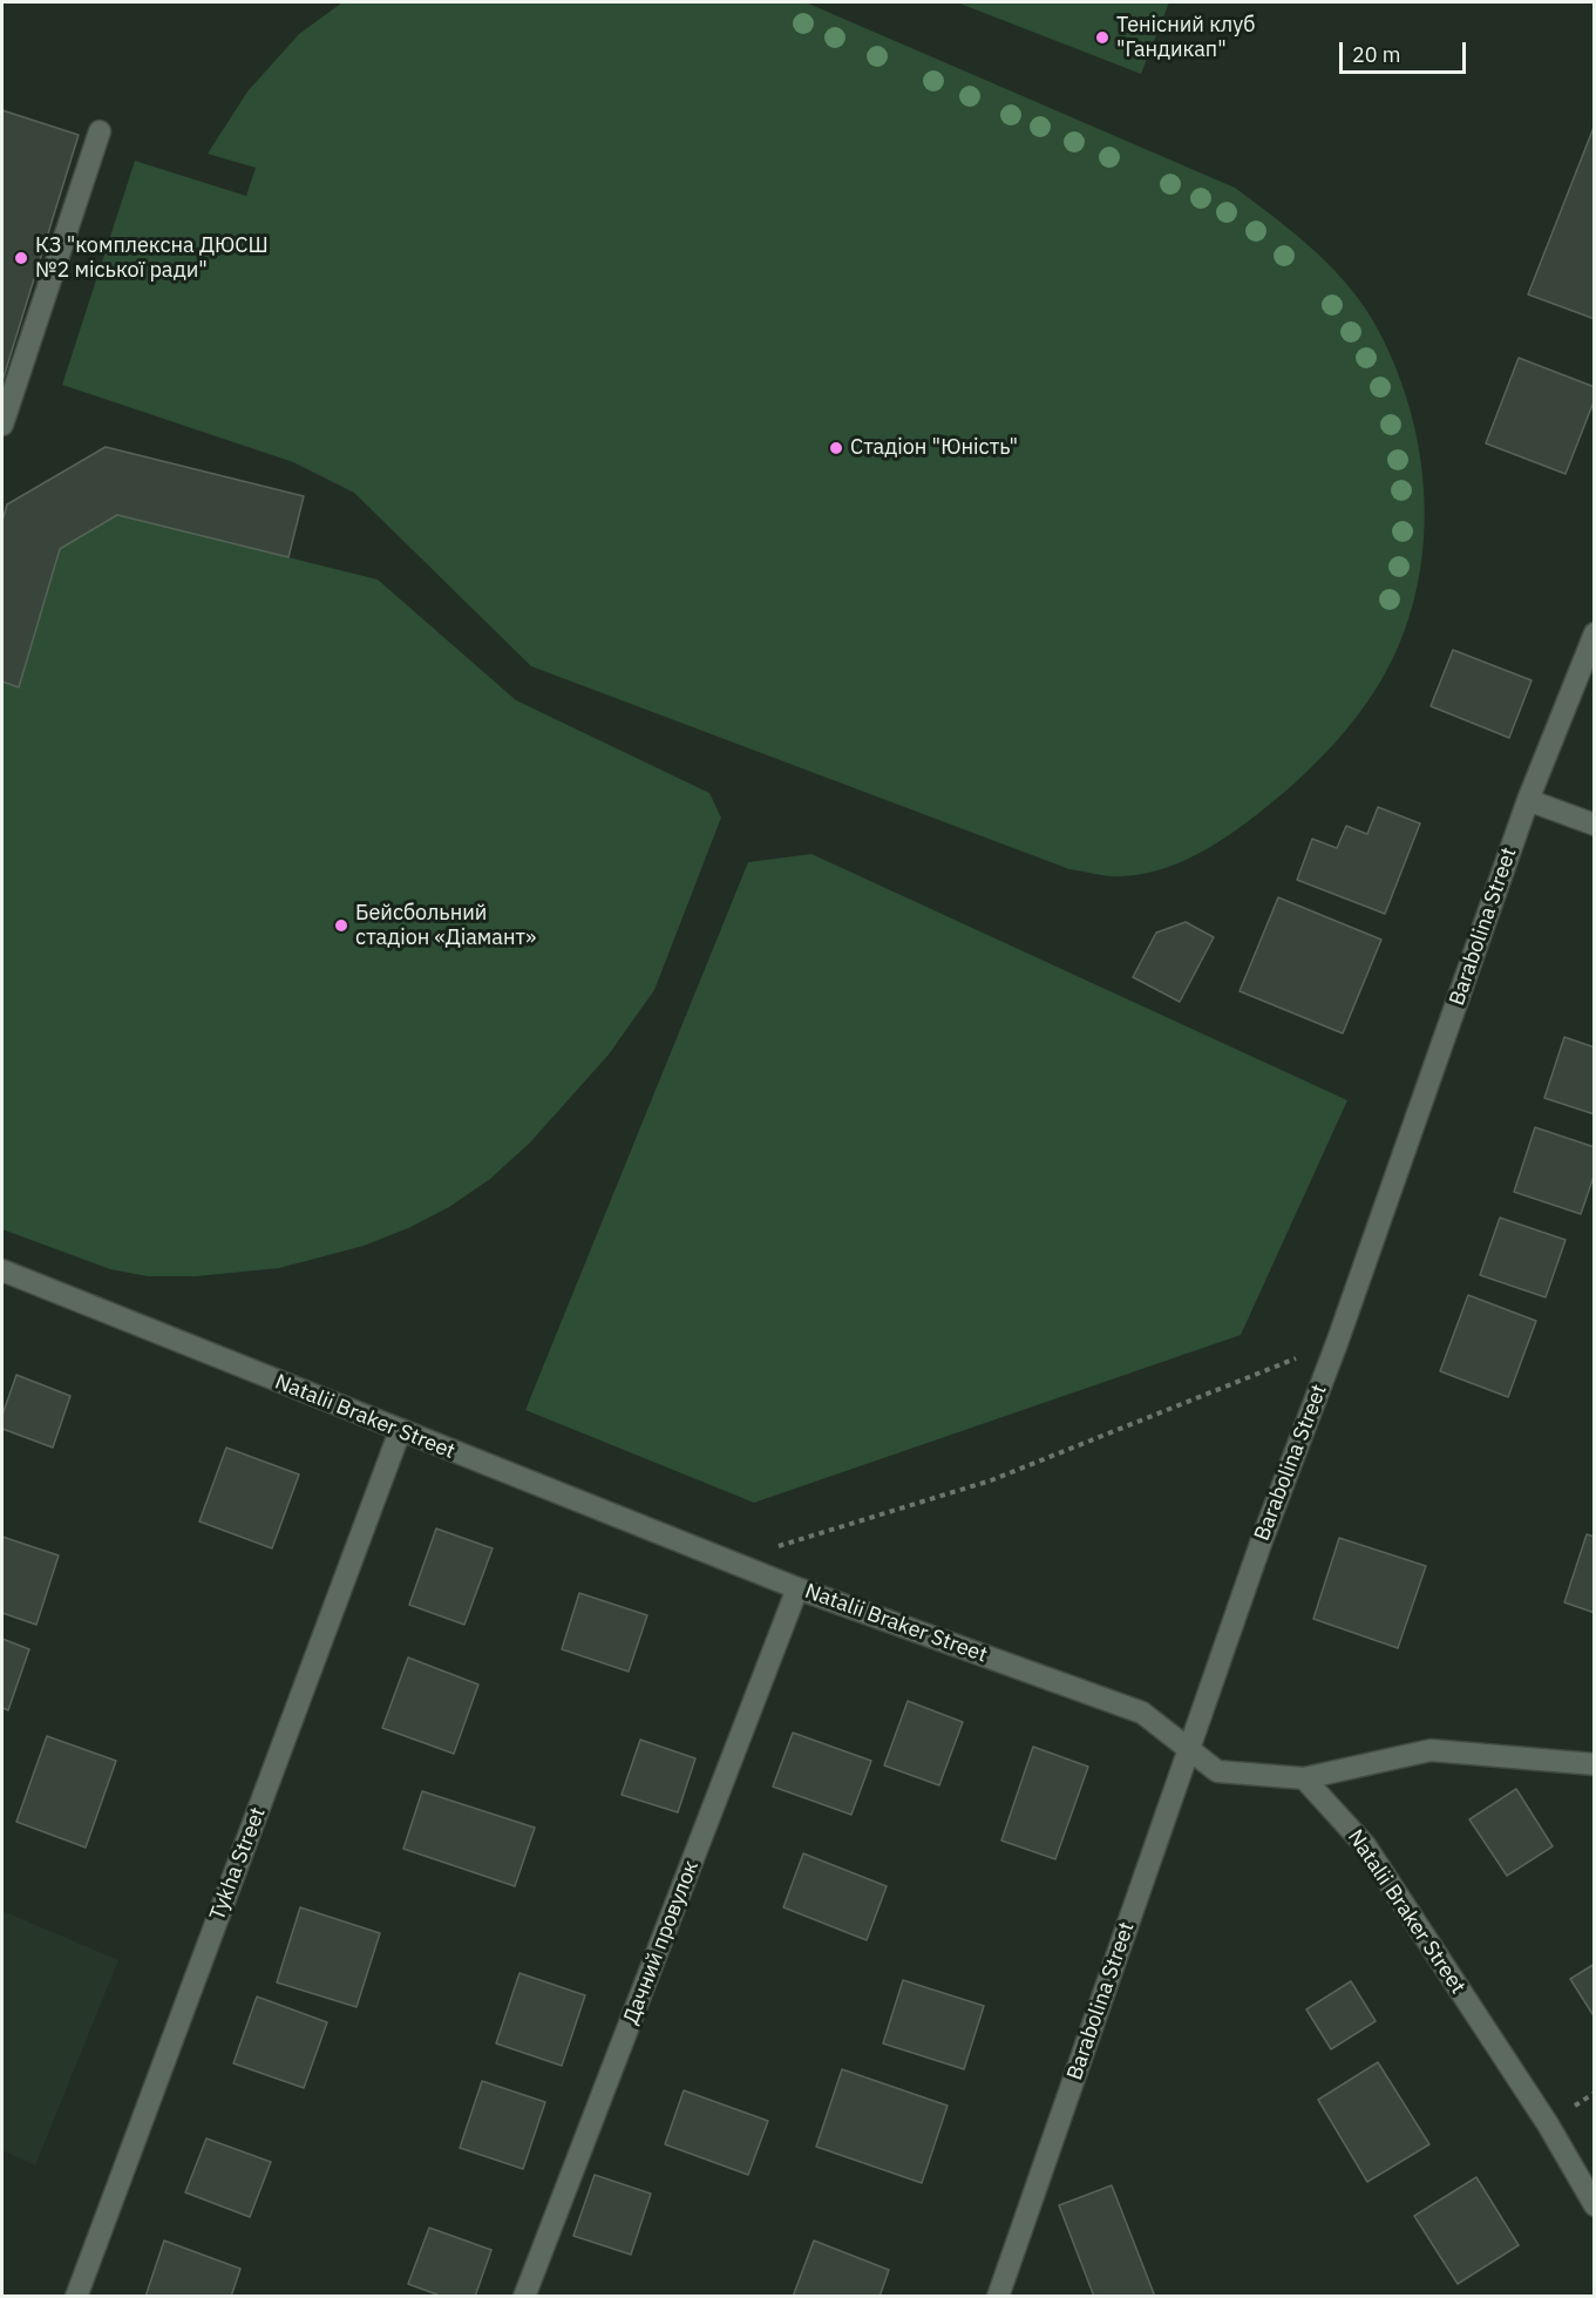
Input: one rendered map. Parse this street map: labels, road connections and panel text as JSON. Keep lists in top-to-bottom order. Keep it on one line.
{"streets":{"street":["Barabolina Street","Natalii Braker Street","Tykha Street","Дачний провулок"]},"crossings":[["Barabolina Street","Natalii Braker Street"],["Natalii Braker Street","Tykha Street"],["Natalii Braker Street","Дачний провулок"]],"places":["Тенісний клуб \"Гандикап\"","КЗ \"комплексна ДЮСШ №2 міської ради\"","Стадіон \"Юність\"","Бейсбольний стадіон «Діамант»"],"scale_bar":"20 m"}
